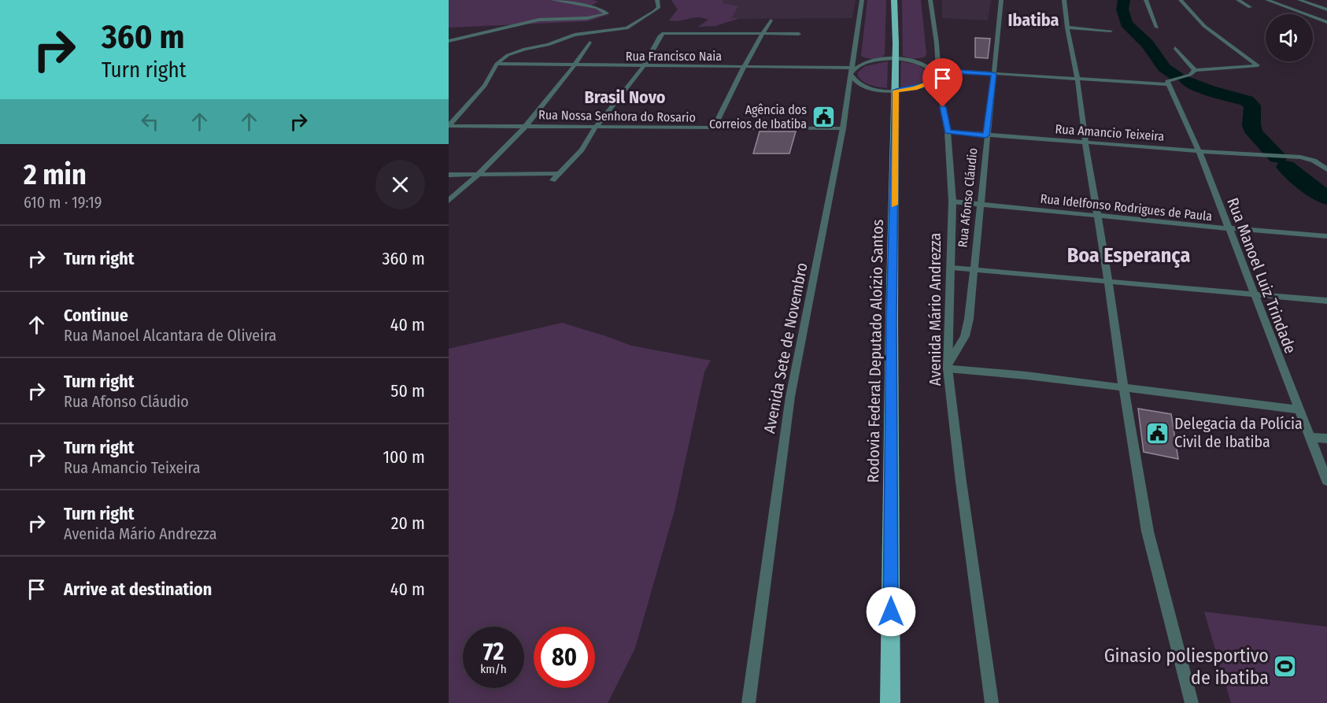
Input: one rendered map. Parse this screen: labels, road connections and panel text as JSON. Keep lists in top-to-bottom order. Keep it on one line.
{"streets":{"highway":["Rodovia Federal Deputado Aloízio Santos"],"street":["Rua Francisco Naia","Rua Nossa Senhora do Rosario","Rua Amancio Teixeira","Rua Afonso Cláudio","Rua Idelfonso Rodrigues de Paula","Rua Manoel Luiz Trindade","Avenida Mário Andrezza","Avenida Sete de Novembro"]},"crossings":[["Rua Francisco Naia","Avenida Sete de Novembro"],["Rua Nossa Senhora do Rosario","Avenida Sete de Novembro"],["Rua Amancio Teixeira","Rua Afonso Cláudio"],["Rua Amancio Teixeira","Rua Manoel Luiz Trindade"],["Rua Amancio Teixeira","Avenida Mário Andrezza"],["Rua Afonso Cláudio","Rua Idelfonso Rodrigues de Paula"],["Rua Afonso Cláudio","Avenida Mário Andrezza"],["Rua Idelfonso Rodrigues de Paula","Rua Manoel Luiz Trindade"],["Rua Idelfonso Rodrigues de Paula","Avenida Mário Andrezza"]],"districts":["Ibatiba","Brasil Novo","Boa Esperança"],"places":{"public building":["Agência dos Correios de Ibatiba","Delegacia da Polícia Civil de Ibatiba"],"sports":["Ginasio poliesportivo de ibatiba"]},"page":{"turn":["360 m","Turn right"],"heading":["2 min","610 m · 19:19"],"list":[{"name":"Turn right","value":"360 m"},{"name":"Continue","note":"Rua Manoel Alcantara de Oliveira","value":"40 m"},{"name":"Turn right","note":"Rua Afonso Cláudio","value":"50 m"},{"name":"Turn right","note":"Rua Amancio Teixeira","value":"100 m"},{"name":"Turn right","note":"Avenida Mário Andrezza","value":"20 m"},{"name":"Arrive at destination","value":"40 m"}],"speed":"72 km/h","limit":"80"}}
